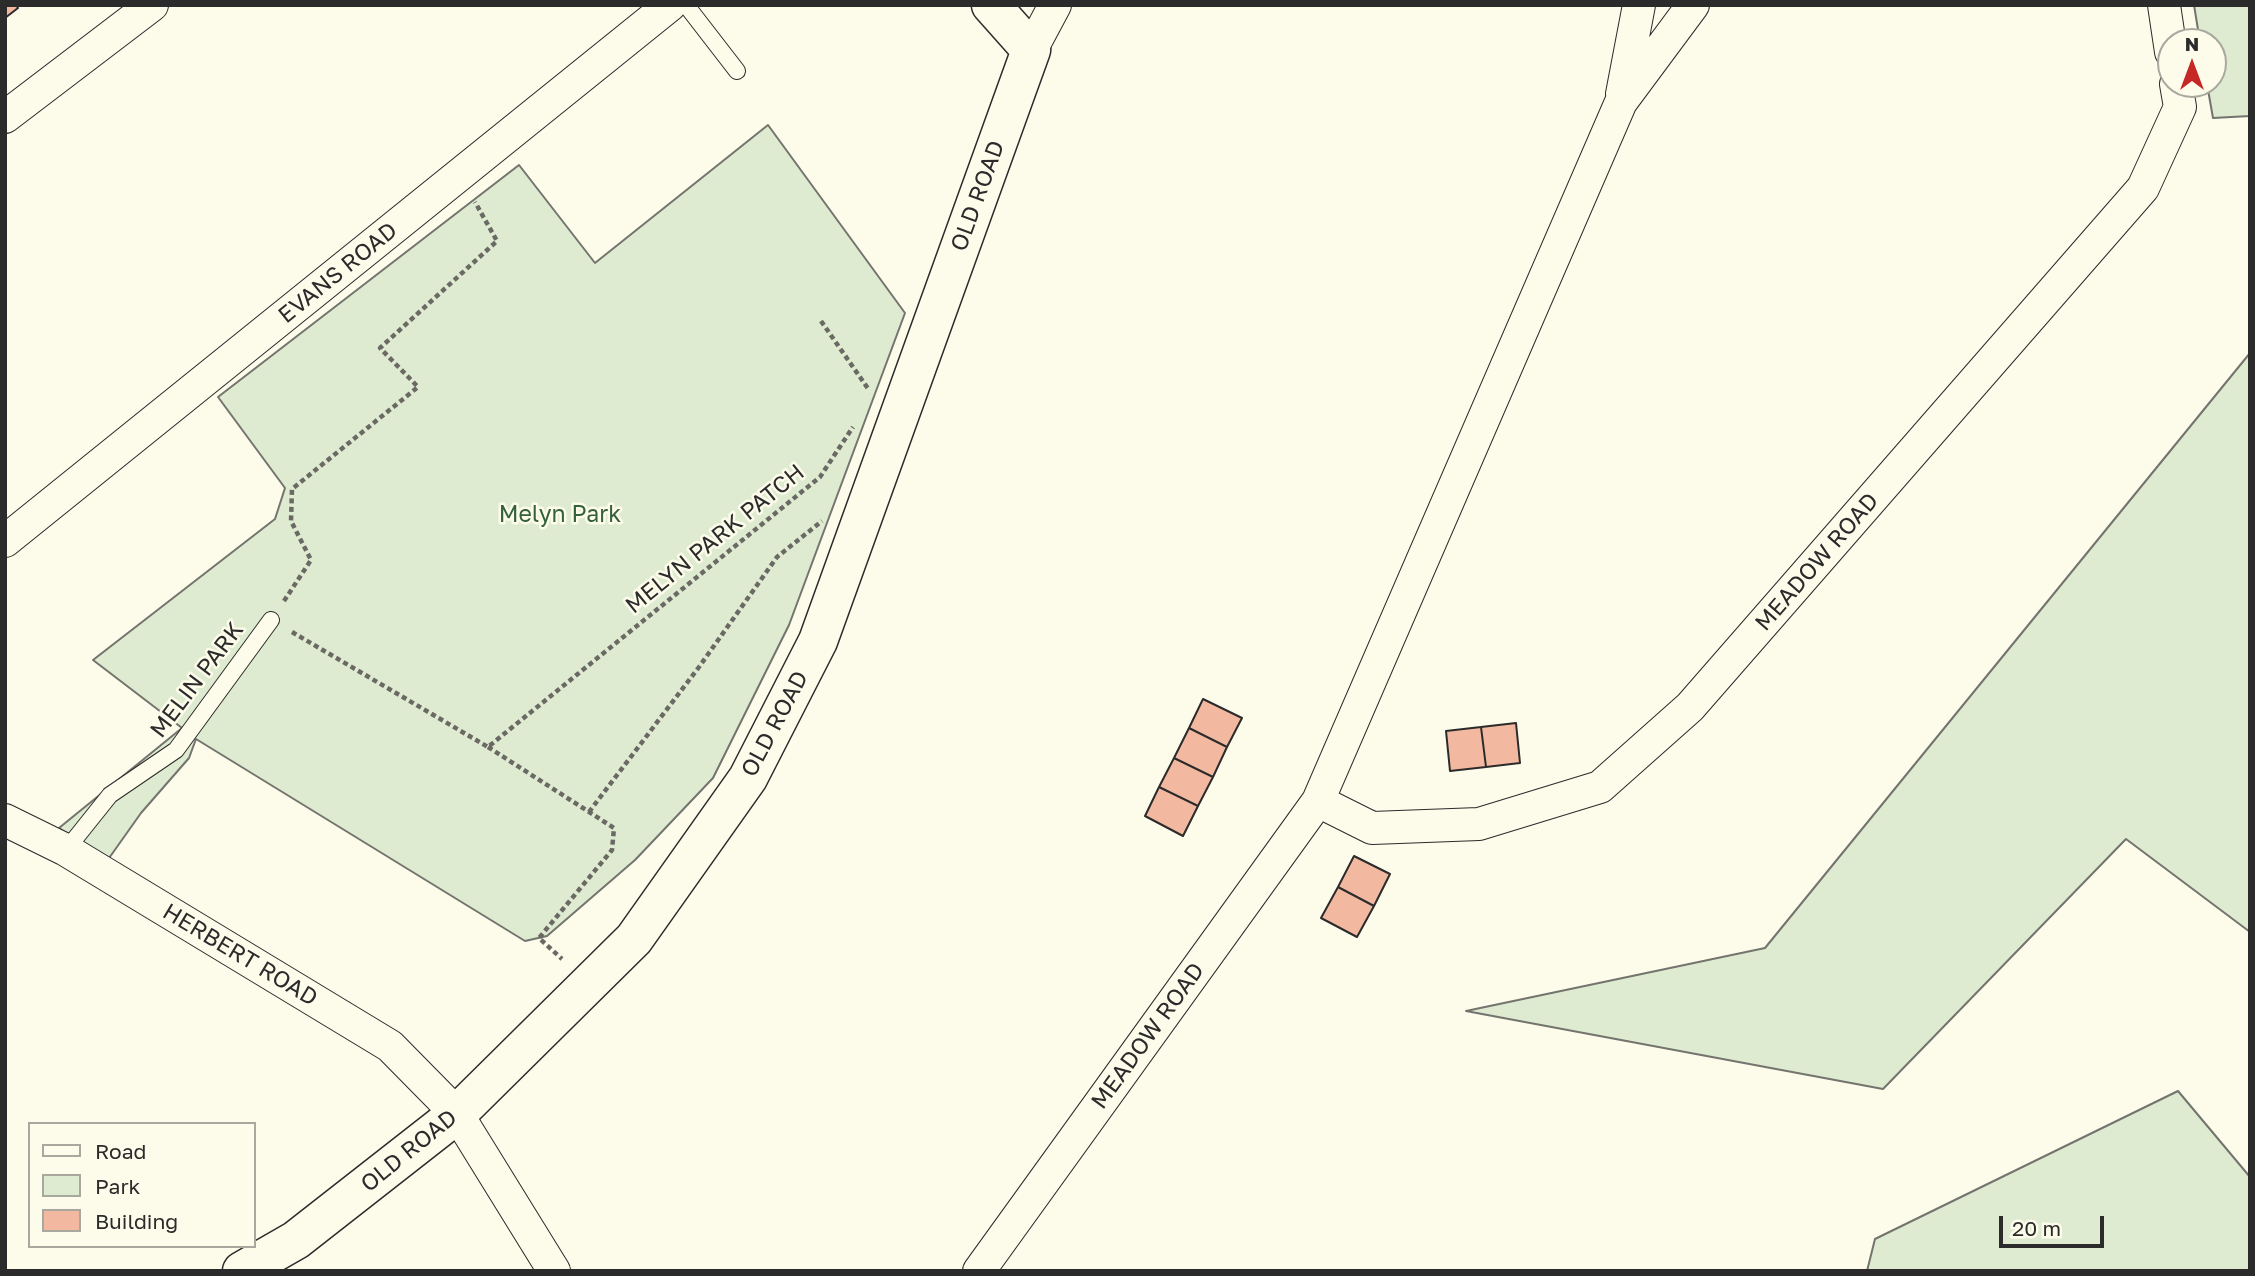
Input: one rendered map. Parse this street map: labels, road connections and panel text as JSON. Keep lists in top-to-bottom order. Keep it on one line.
{"streets":{"street":["OLD ROAD","EVANS ROAD","MEADOW ROAD","HERBERT ROAD"],"lane":["MELIN PARK"],"path":["MELYN PARK PATCH"]},"crossings":[["OLD ROAD","HERBERT ROAD"],["MELIN PARK","HERBERT ROAD"]],"parks":["Melyn Park"],"legend":["Road","Park","Building"],"scale_bar":"20 m","north":"top"}
